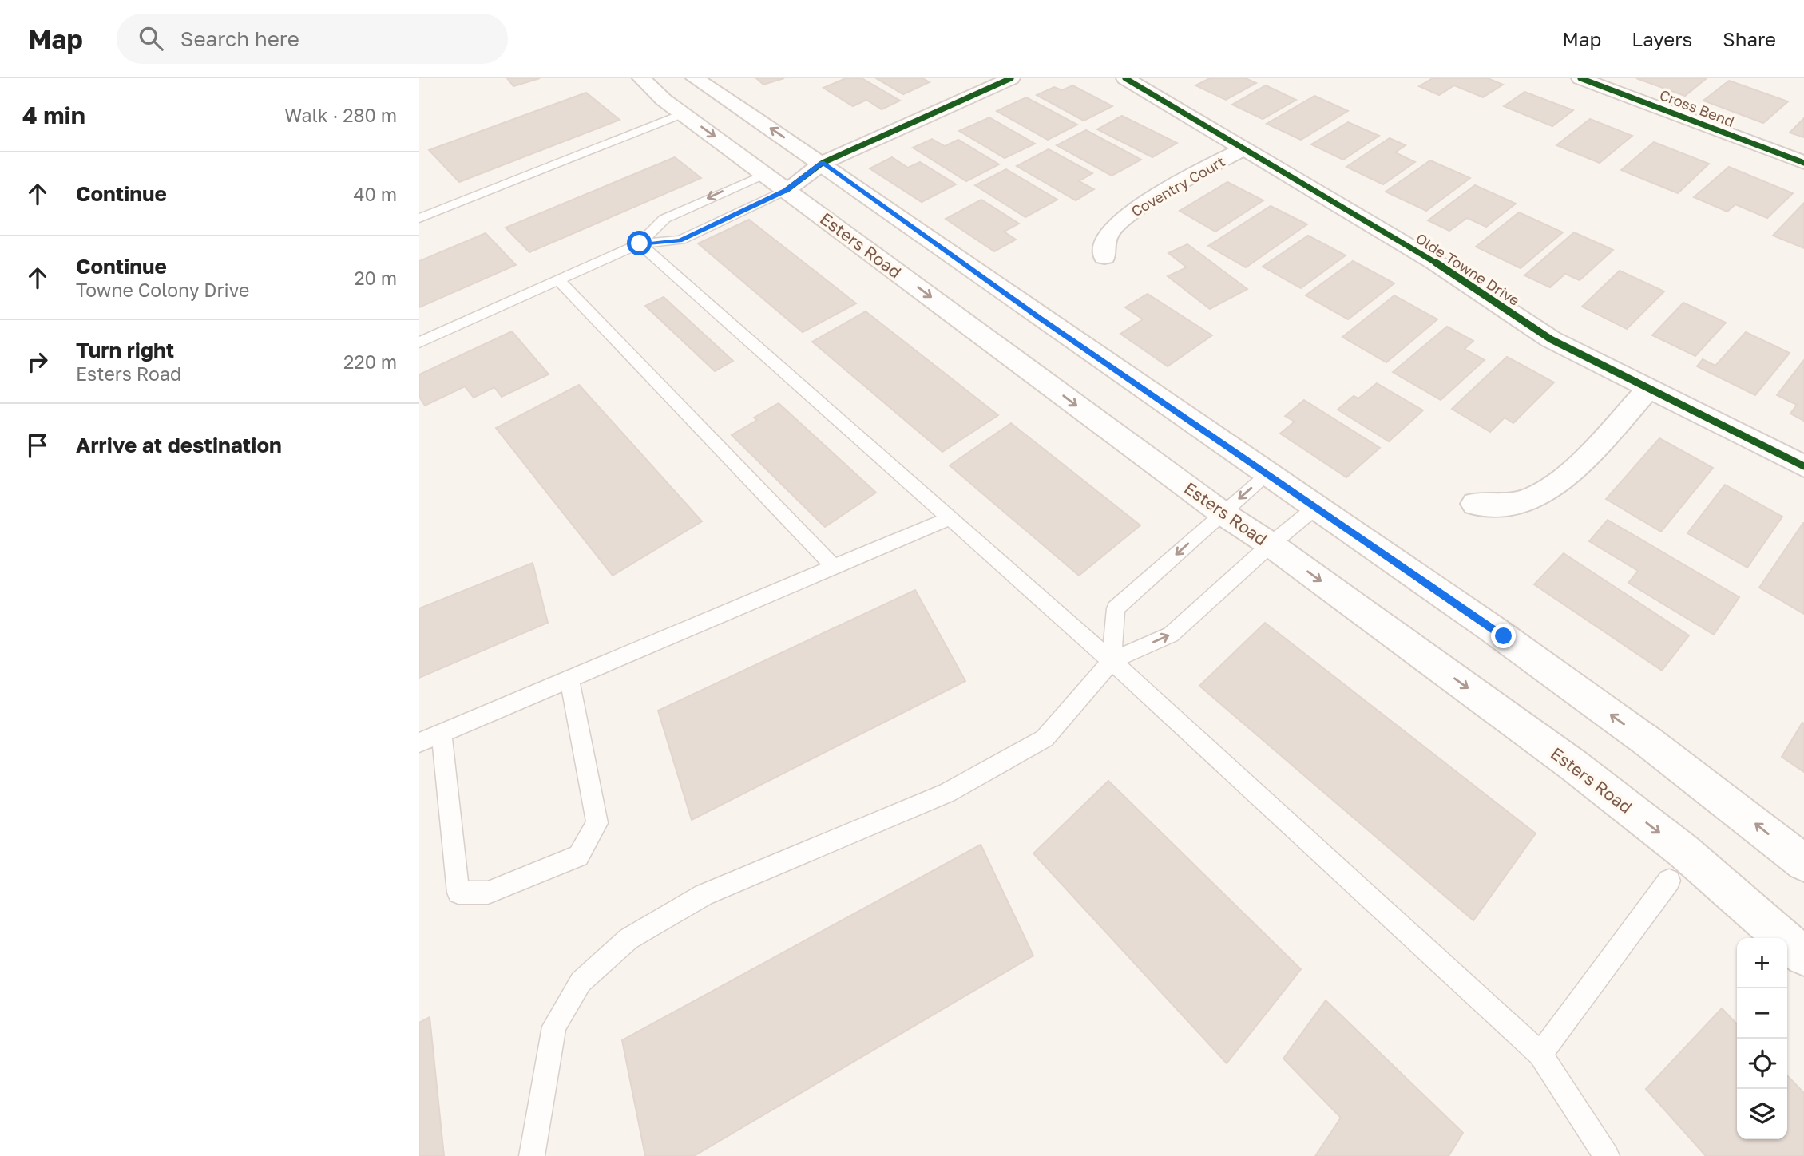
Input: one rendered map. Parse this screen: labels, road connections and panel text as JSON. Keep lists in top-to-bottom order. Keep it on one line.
{"streets":{"main road":["Cross Bend","Coventry Court","Esters Road","Olde Towne Drive"]},"crossings":[["Coventry Court","Olde Towne Drive"]],"page":{"header":"Map","search":"Search here","nav":["Map","Layers","Share"],"heading":["4 min","Walk · 280 m"],"list":[["Continue","40 m"],["Continue","Towne Colony Drive","20 m"],["Turn right","Esters Road","220 m"],"Arrive at destination"],"map_buttons":["+","−"]}}
